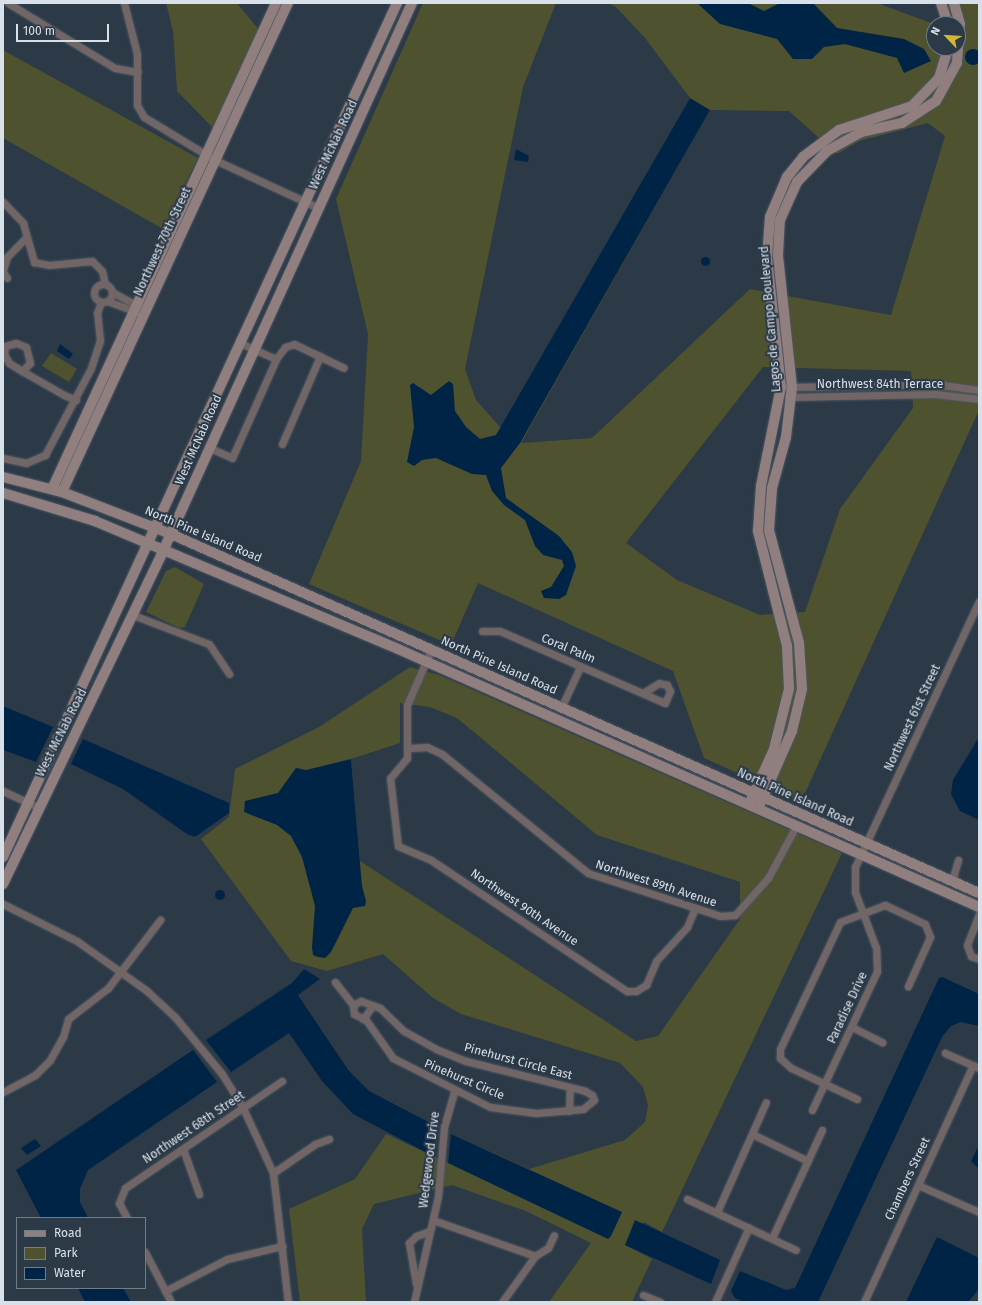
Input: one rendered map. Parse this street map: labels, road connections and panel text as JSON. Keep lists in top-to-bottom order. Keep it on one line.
{"streets":{"main road":["West McNab Road","Northwest 70th Street","Lagos de Campo Boulevard","North Pine Island Road"],"street":["Northwest 84th Terrace","Coral Palm","Northwest 61st Street","Northwest 89th Avenue","Northwest 90th Avenue","Paradise Drive","Pinehurst Circle East","Pinehurst Circle","Northwest 68th Street","Wedgewood Drive","Chambers Street"]},"crossings":[["West McNab Road","North Pine Island Road"],["Northwest 70th Street","North Pine Island Road"],["Lagos de Campo Boulevard","Northwest 84th Terrace"],["Lagos de Campo Boulevard","North Pine Island Road"],["North Pine Island Road","Northwest 61st Street"],["North Pine Island Road","Northwest 89th Avenue"],["North Pine Island Road","Paradise Drive"],["Northwest 61st Street","Paradise Drive"],["Northwest 89th Avenue","Northwest 90th Avenue"],["Pinehurst Circle East","Pinehurst Circle"],["Pinehurst Circle","Wedgewood Drive"]],"legend":["Road","Park","Water"],"scale_bar":"100 m","north":"top left"}
